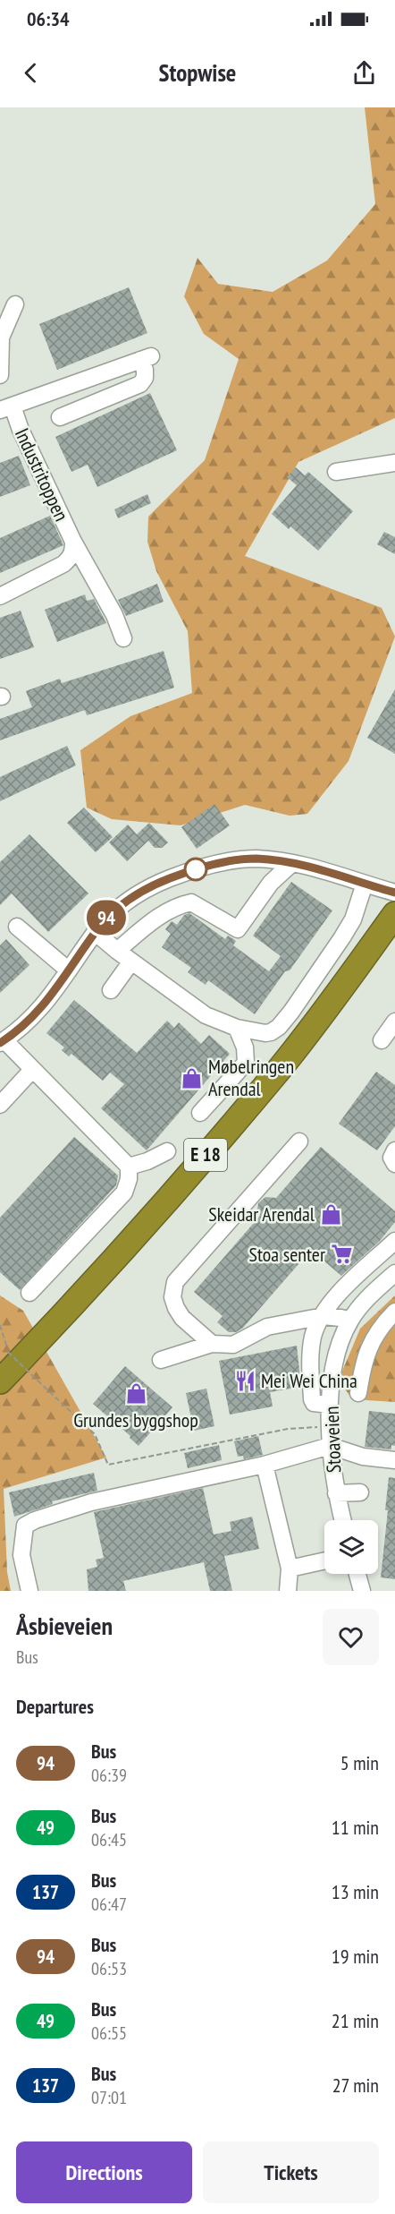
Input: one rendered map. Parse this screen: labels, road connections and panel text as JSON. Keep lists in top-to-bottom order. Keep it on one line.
{"streets":{"highway":["E 18"],"street":["Industritoppen","Stoaveien"]},"places":{"shop":["Møbelringen Arendal","Skeidar Arendal","Grundes byggshop"],"supermarket":["Stoa senter"],"restaurant":["Mei Wei China"]},"lines":["bus line 94"],"page":{"status":"06:34","header":"Stopwise","on_map":"94","heading":[["Åsbieveien","Bus"],"Departures"],"list":[{"mark":"94","name":"Bus","note":"06:39","value":"5 min"},{"mark":"49","name":"Bus","note":"06:45","value":"11 min"},{"mark":"137","name":"Bus","note":"06:47","value":"13 min"},{"mark":"94","name":"Bus","note":"06:53","value":"19 min"},{"mark":"49","name":"Bus","note":"06:55","value":"21 min"},{"mark":"137","name":"Bus","note":"07:01","value":"27 min"}],"buttons":["Directions","Tickets"]}}
